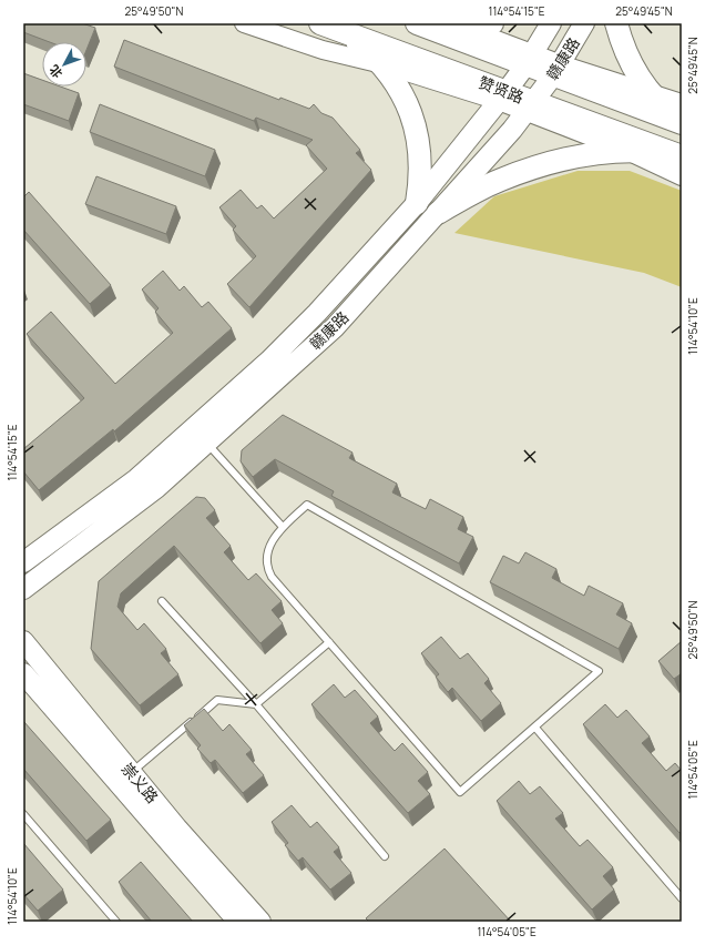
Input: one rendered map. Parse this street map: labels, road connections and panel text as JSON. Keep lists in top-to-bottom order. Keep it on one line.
{"streets":{"main road":["赣康路","赞贤路","崇义路"]},"crossings":[["赣康路","赞贤路"]],"north":"bottom left","coordinates":["25°49'50\"N","114°54'15\"E","25°49'45\"N","114°54'10\"E","114°54'05\"E"]}
